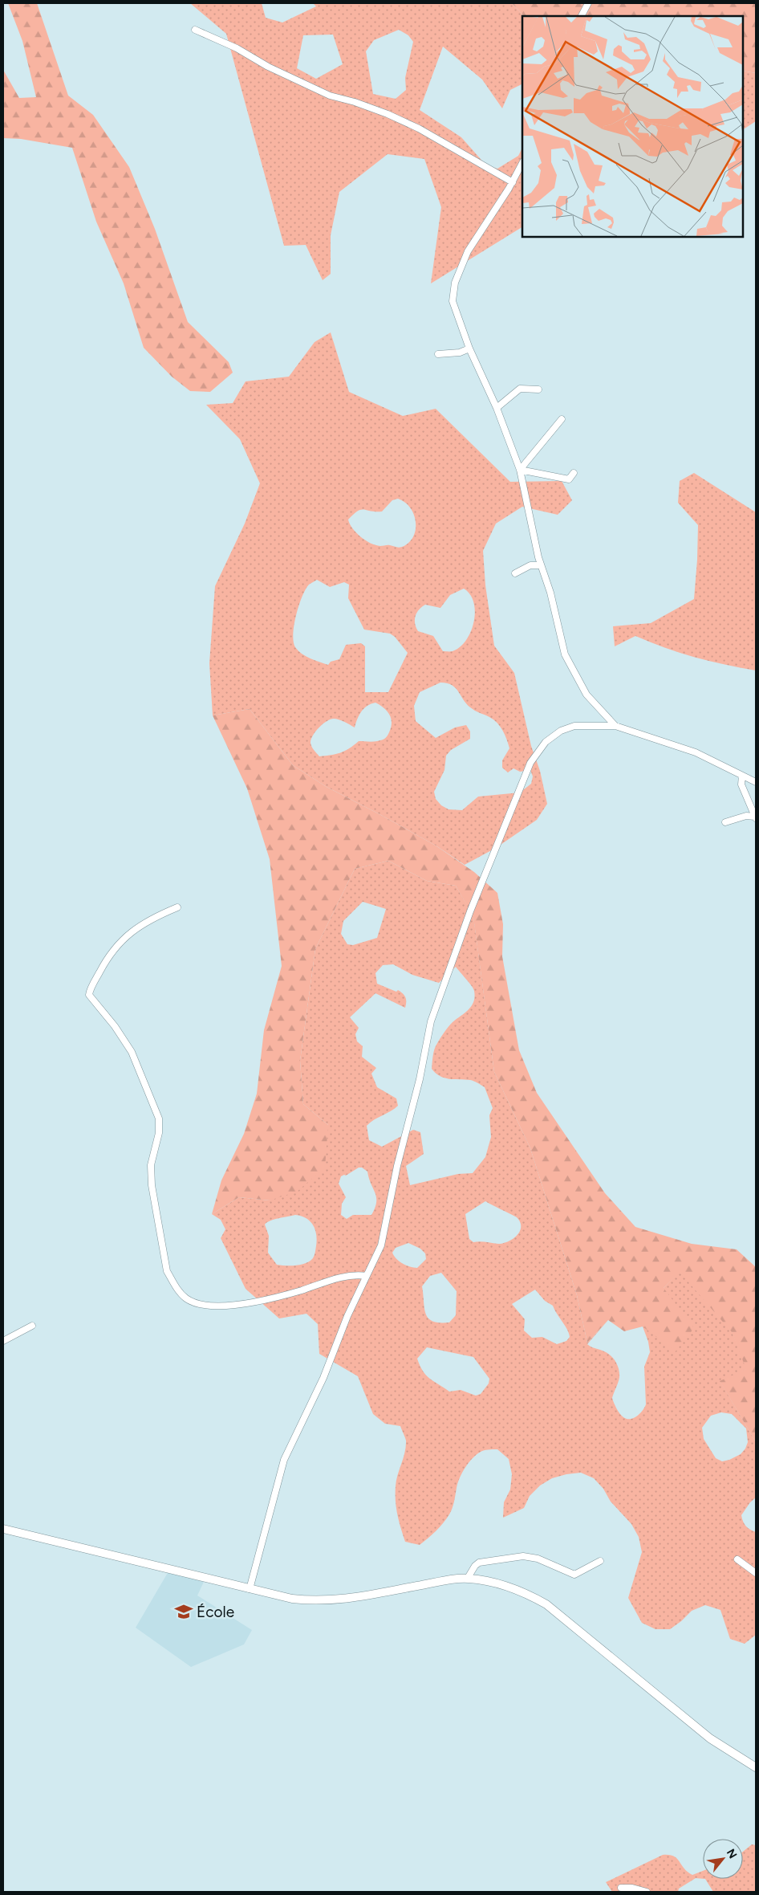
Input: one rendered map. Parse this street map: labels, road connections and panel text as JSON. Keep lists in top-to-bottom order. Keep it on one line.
{"places":{"school or university":["École"]},"north":"top right"}
